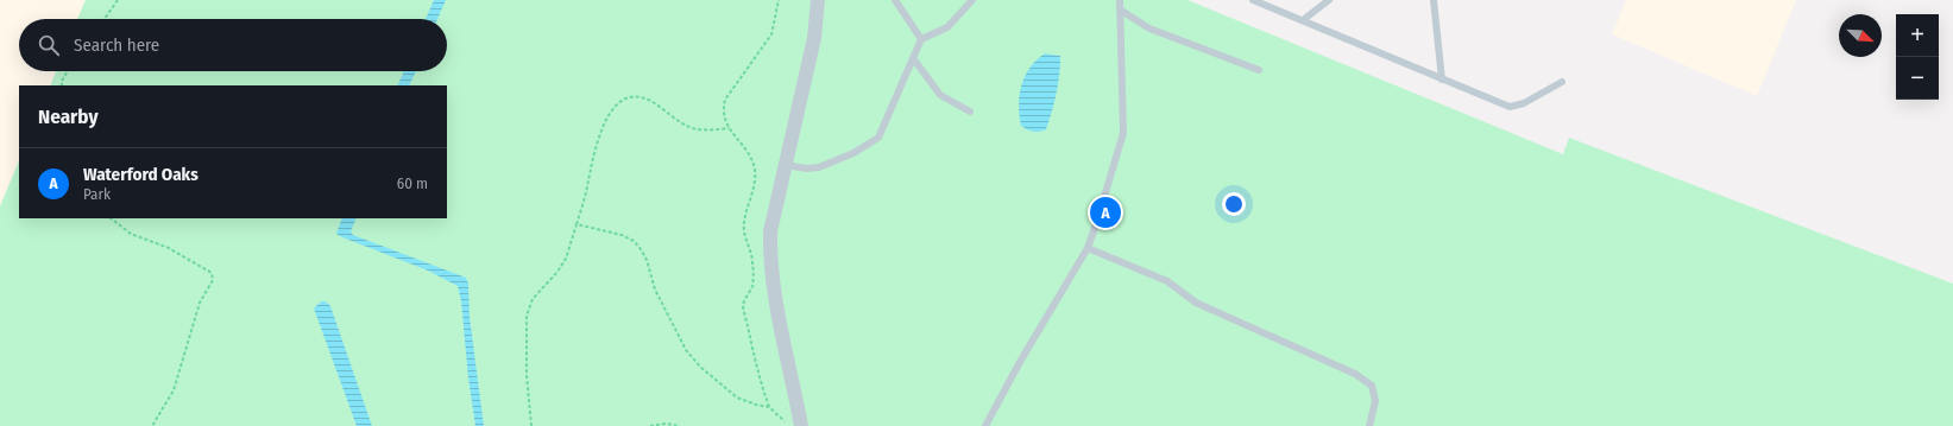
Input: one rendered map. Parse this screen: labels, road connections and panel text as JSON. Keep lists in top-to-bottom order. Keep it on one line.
{"north":"bottom right","page":{"map_buttons":["+","−"],"search":"Search here","heading":"Nearby","list":[{"mark":"A","name":"Waterford Oaks","note":"Park","value":"60 m"}],"pins":"A"}}
